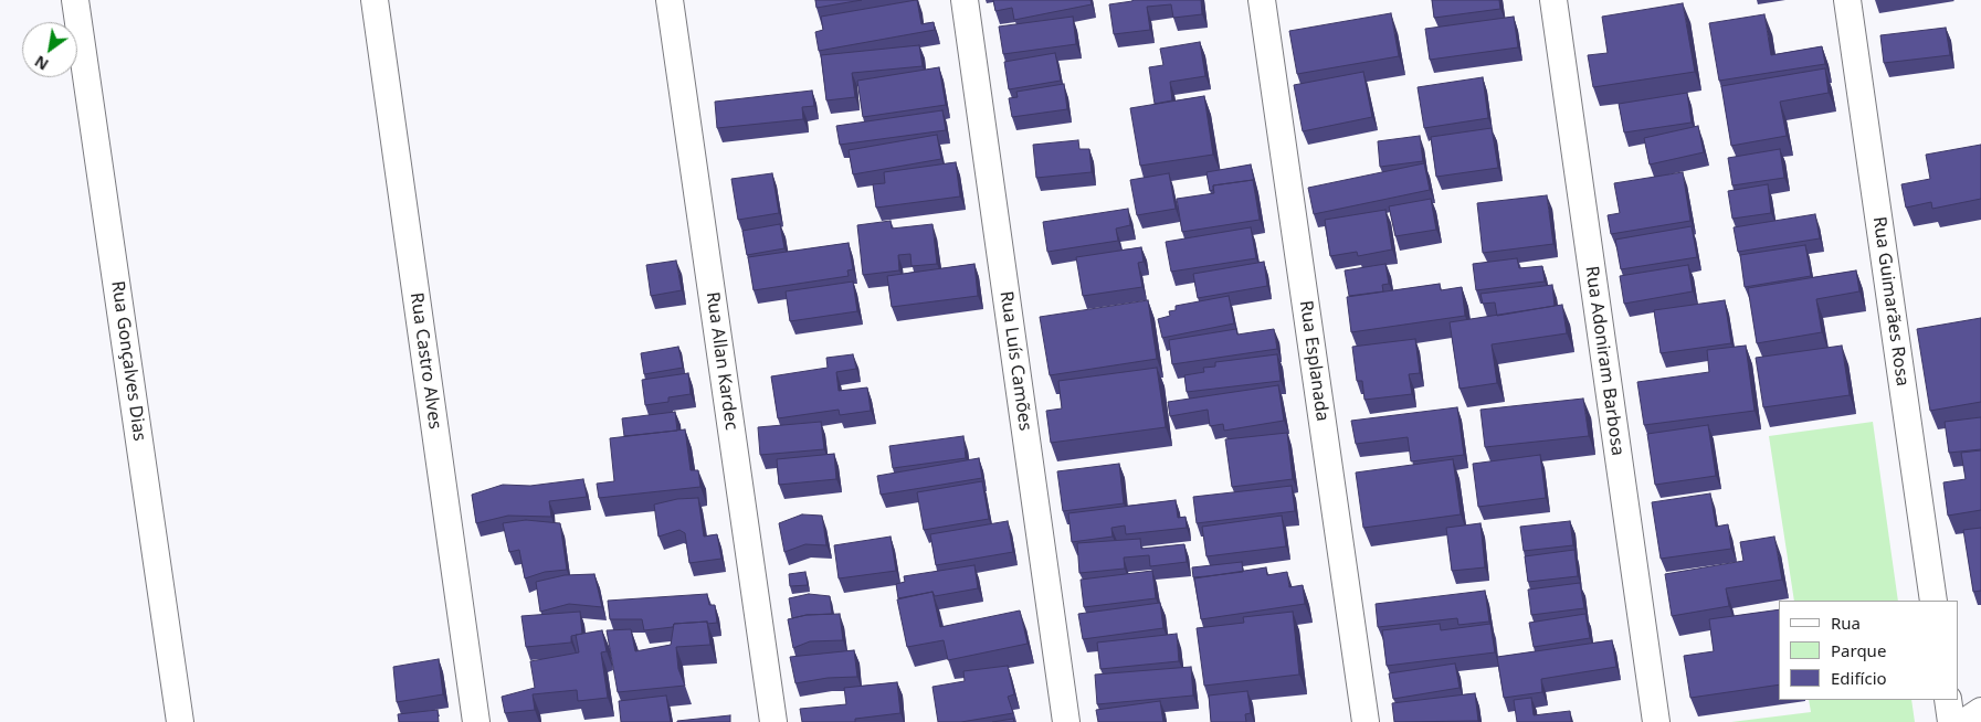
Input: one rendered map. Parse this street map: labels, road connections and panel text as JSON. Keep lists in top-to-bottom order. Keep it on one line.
{"streets":{"street":["Rua Guimarães Rosa","Rua Gonçalves Dias","Rua Castro Alves","Rua Allan Kardec","Rua Luís Camões","Rua Esplanada","Rua Adoniram Barbosa"]},"legend":["Rua","Parque","Edifício"],"north":"bottom left"}
